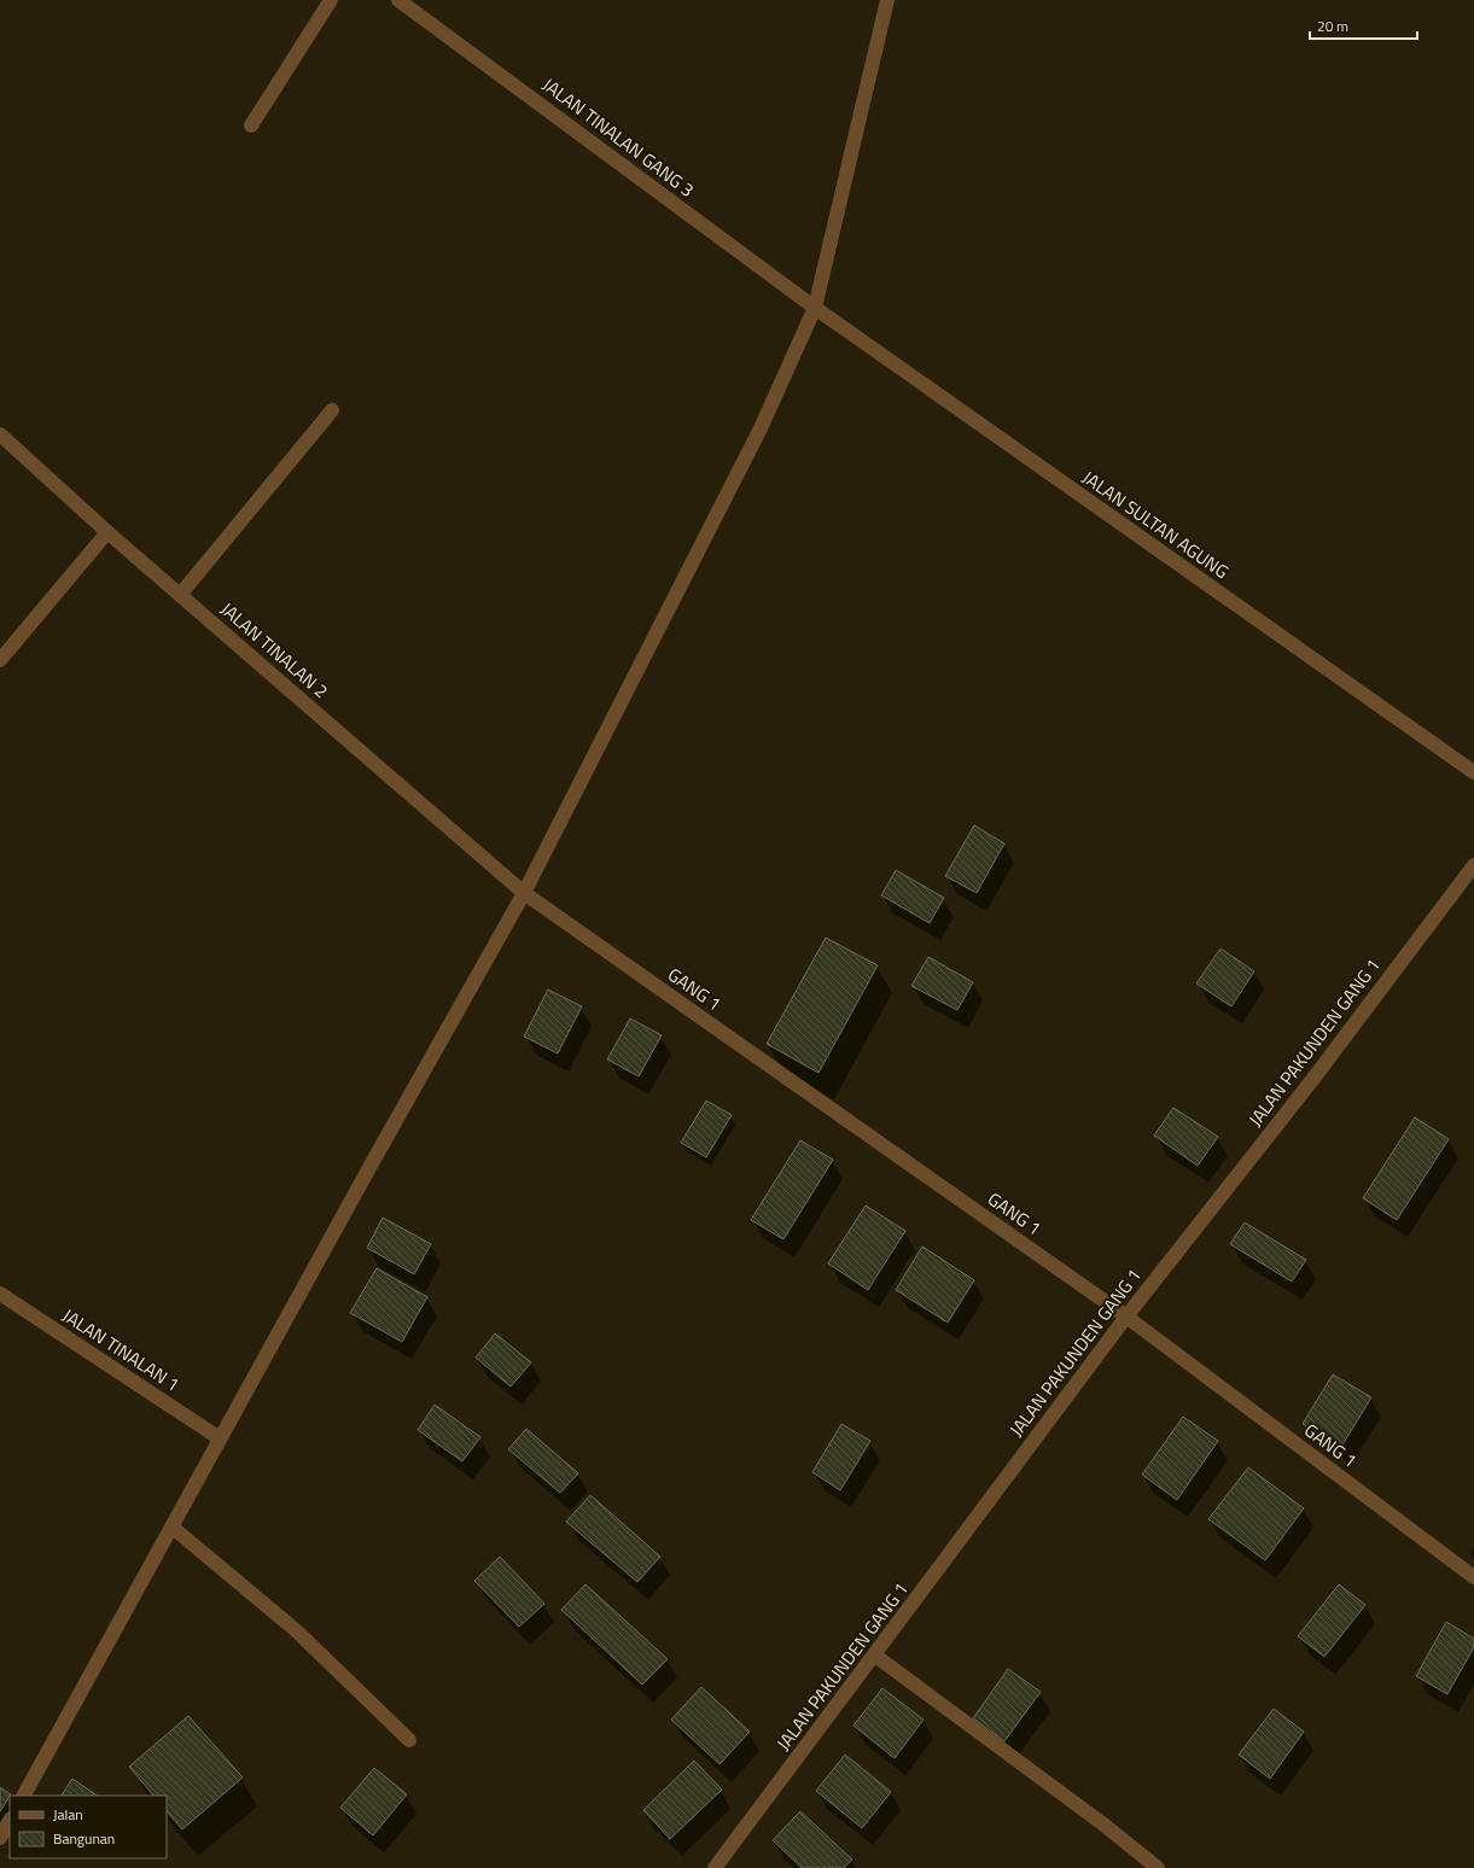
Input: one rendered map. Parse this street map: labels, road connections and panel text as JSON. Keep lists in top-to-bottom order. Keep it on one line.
{"streets":{"street":["JALAN TINALAN GANG 3","JALAN SULTAN AGUNG","JALAN TINALAN 2","GANG 1","JALAN PAKUNDEN GANG 1","JALAN TINALAN 1"]},"crossings":[["JALAN TINALAN GANG 3","JALAN SULTAN AGUNG"],["JALAN TINALAN 2","GANG 1"],["GANG 1","JALAN PAKUNDEN GANG 1"]],"legend":["Jalan","Bangunan"],"scale_bar":"20 m"}
